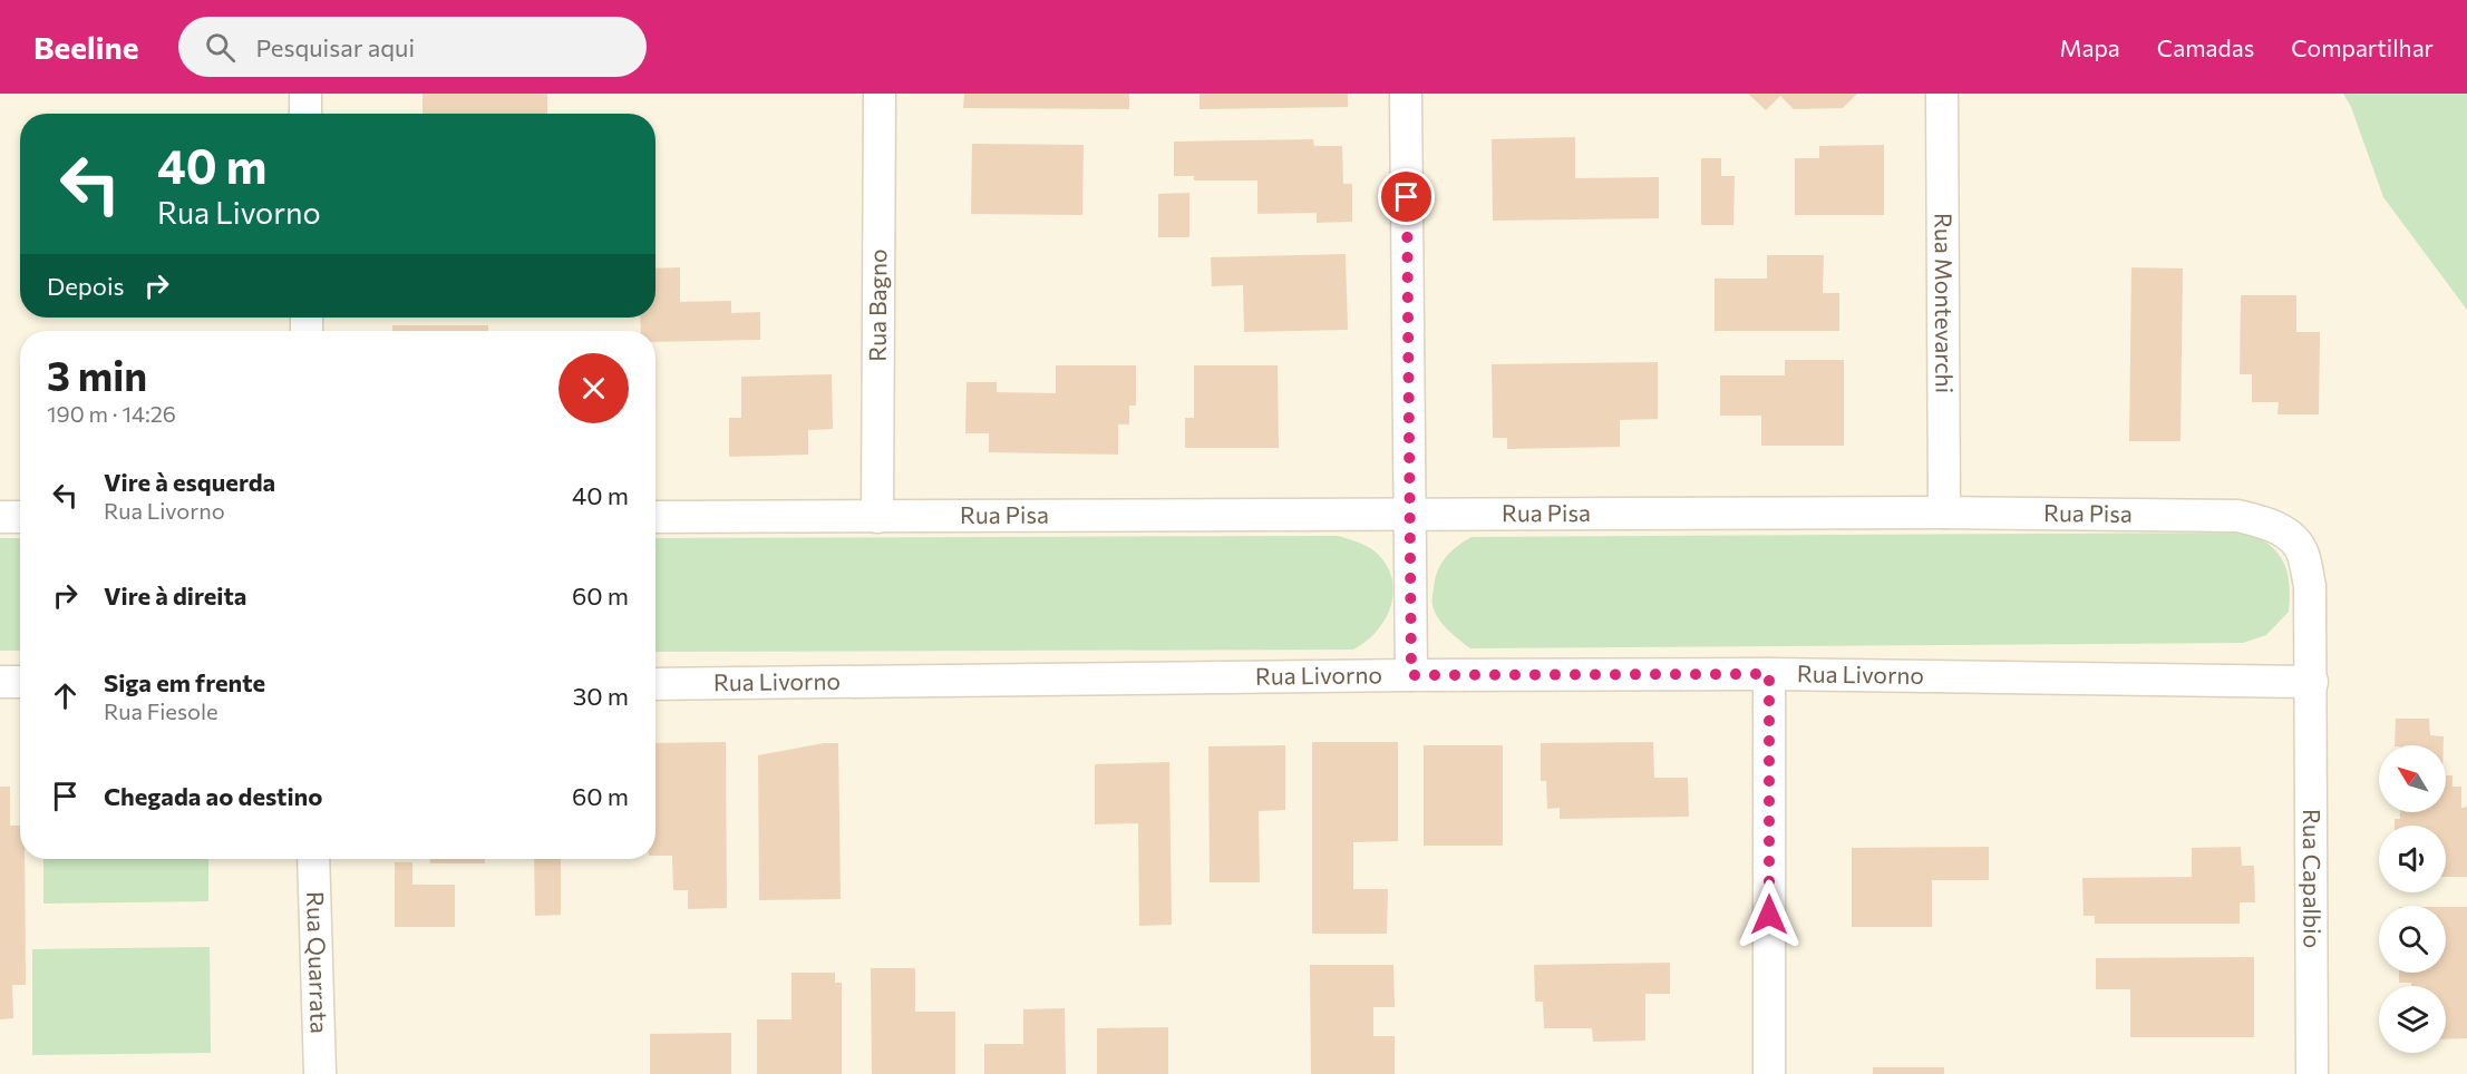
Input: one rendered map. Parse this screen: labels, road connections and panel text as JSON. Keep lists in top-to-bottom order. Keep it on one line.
{"streets":{"street":["Rua Montevarchi","Rua Bagno","Rua Pisa","Rua Livorno","Rua Capalbio","Rua Quarrata"]},"crossings":[["Rua Montevarchi","Rua Pisa"],["Rua Bagno","Rua Pisa"],["Rua Pisa","Rua Livorno"],["Rua Pisa","Rua Capalbio"],["Rua Livorno","Rua Capalbio"]],"north":"top left","page":{"header":"Beeline","search":"Pesquisar aqui","nav":["Mapa","Camadas","Compartilhar"],"turn":["40 m","Rua Livorno"],"then":"Depois","heading":["3 min","190 m · 14:26"],"list":[{"name":"Vire à esquerda","note":"Rua Livorno","value":"40 m"},{"name":"Vire à direita","value":"60 m"},{"name":"Siga em frente","note":"Rua Fiesole","value":"30 m"},{"name":"Chegada ao destino","value":"60 m"}]}}
